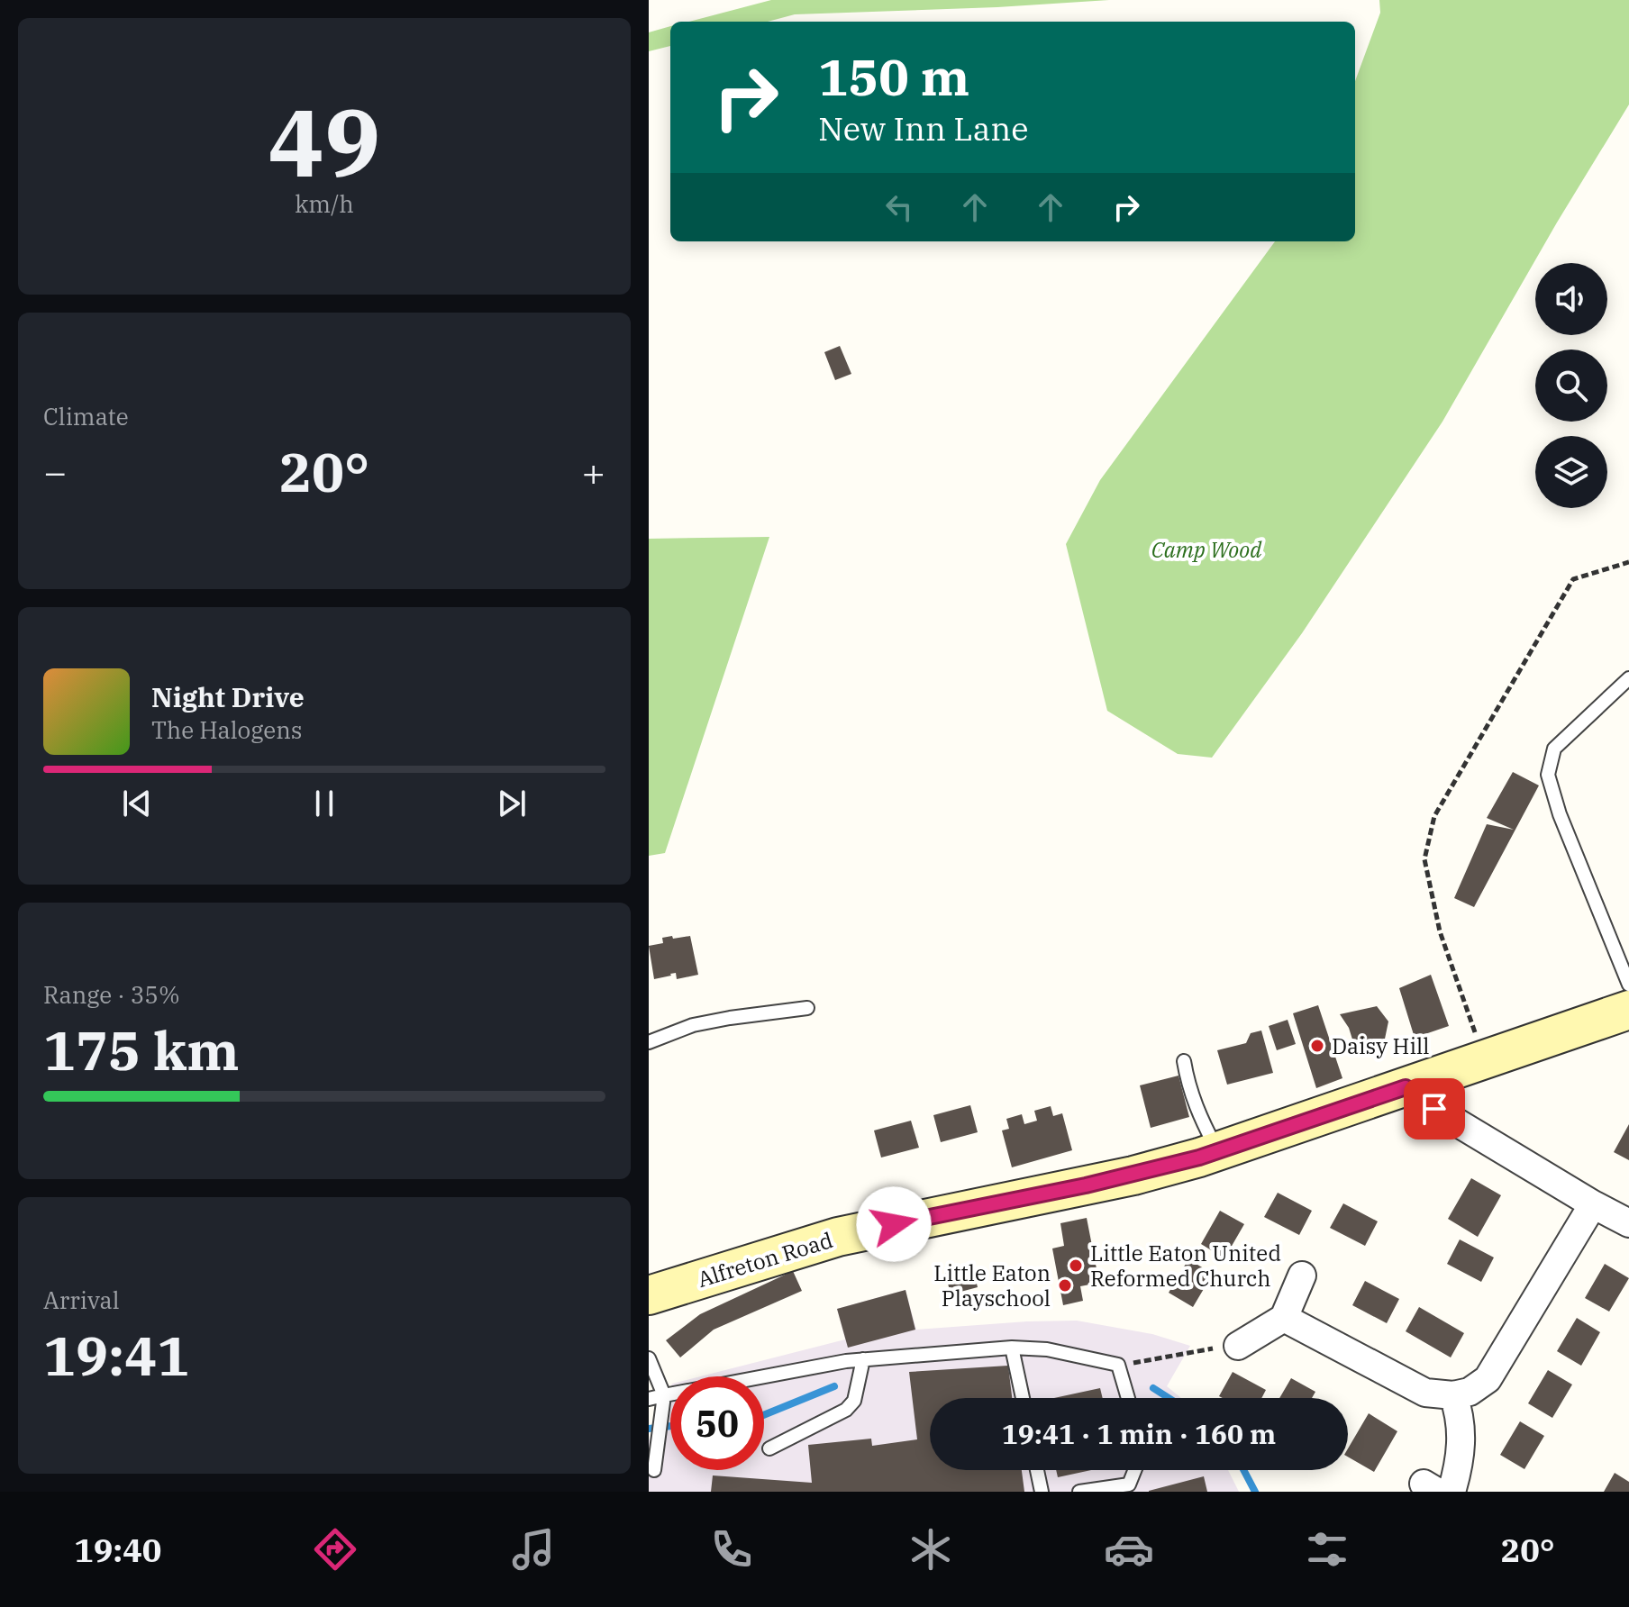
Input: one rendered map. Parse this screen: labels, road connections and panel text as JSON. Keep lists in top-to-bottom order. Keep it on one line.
{"streets":{"main road":["Alfreton Road"]},"parks":["Camp Wood"],"places":["Daisy Hill","Little Eaton United Reformed Church","Little Eaton Playschool"],"page":{"tile":[["49","km/h"],"Climate",["Range · 35%","175 km"],["Arrival","19:41"]],"turn":["150 m","New Inn Lane"],"heat":["−","20°","+"],"song":["Night Drive","The Halogens"],"limit":"50","trip":"19:41 · 1 min · 160 m","tabs":["19:40","20°"]}}
